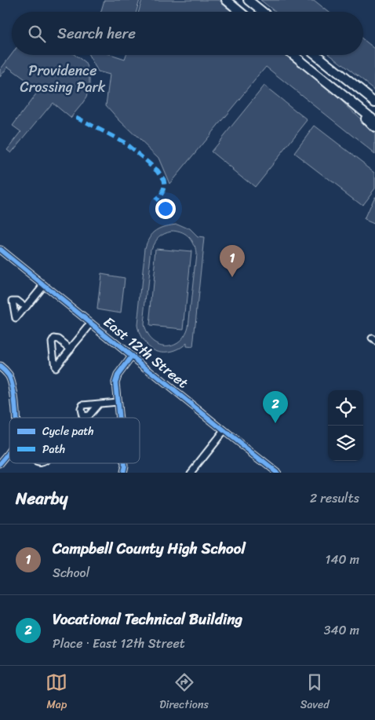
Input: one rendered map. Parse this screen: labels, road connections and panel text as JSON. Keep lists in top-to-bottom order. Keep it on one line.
{"streets":{"street":["East 12th Street"]},"parks":["Providence Crossing Park"],"legend":["Cycle path","Path"],"page":{"search":"Search here","pins":["1","2"],"heading":["Nearby","2 results"],"list":[{"mark":"1","name":"Campbell County High School","note":"School","value":"140 m"},{"mark":"2","name":"Vocational Technical Building","note":"Place · East 12th Street","value":"340 m"}],"nav":["Map","Directions","Saved"]}}
